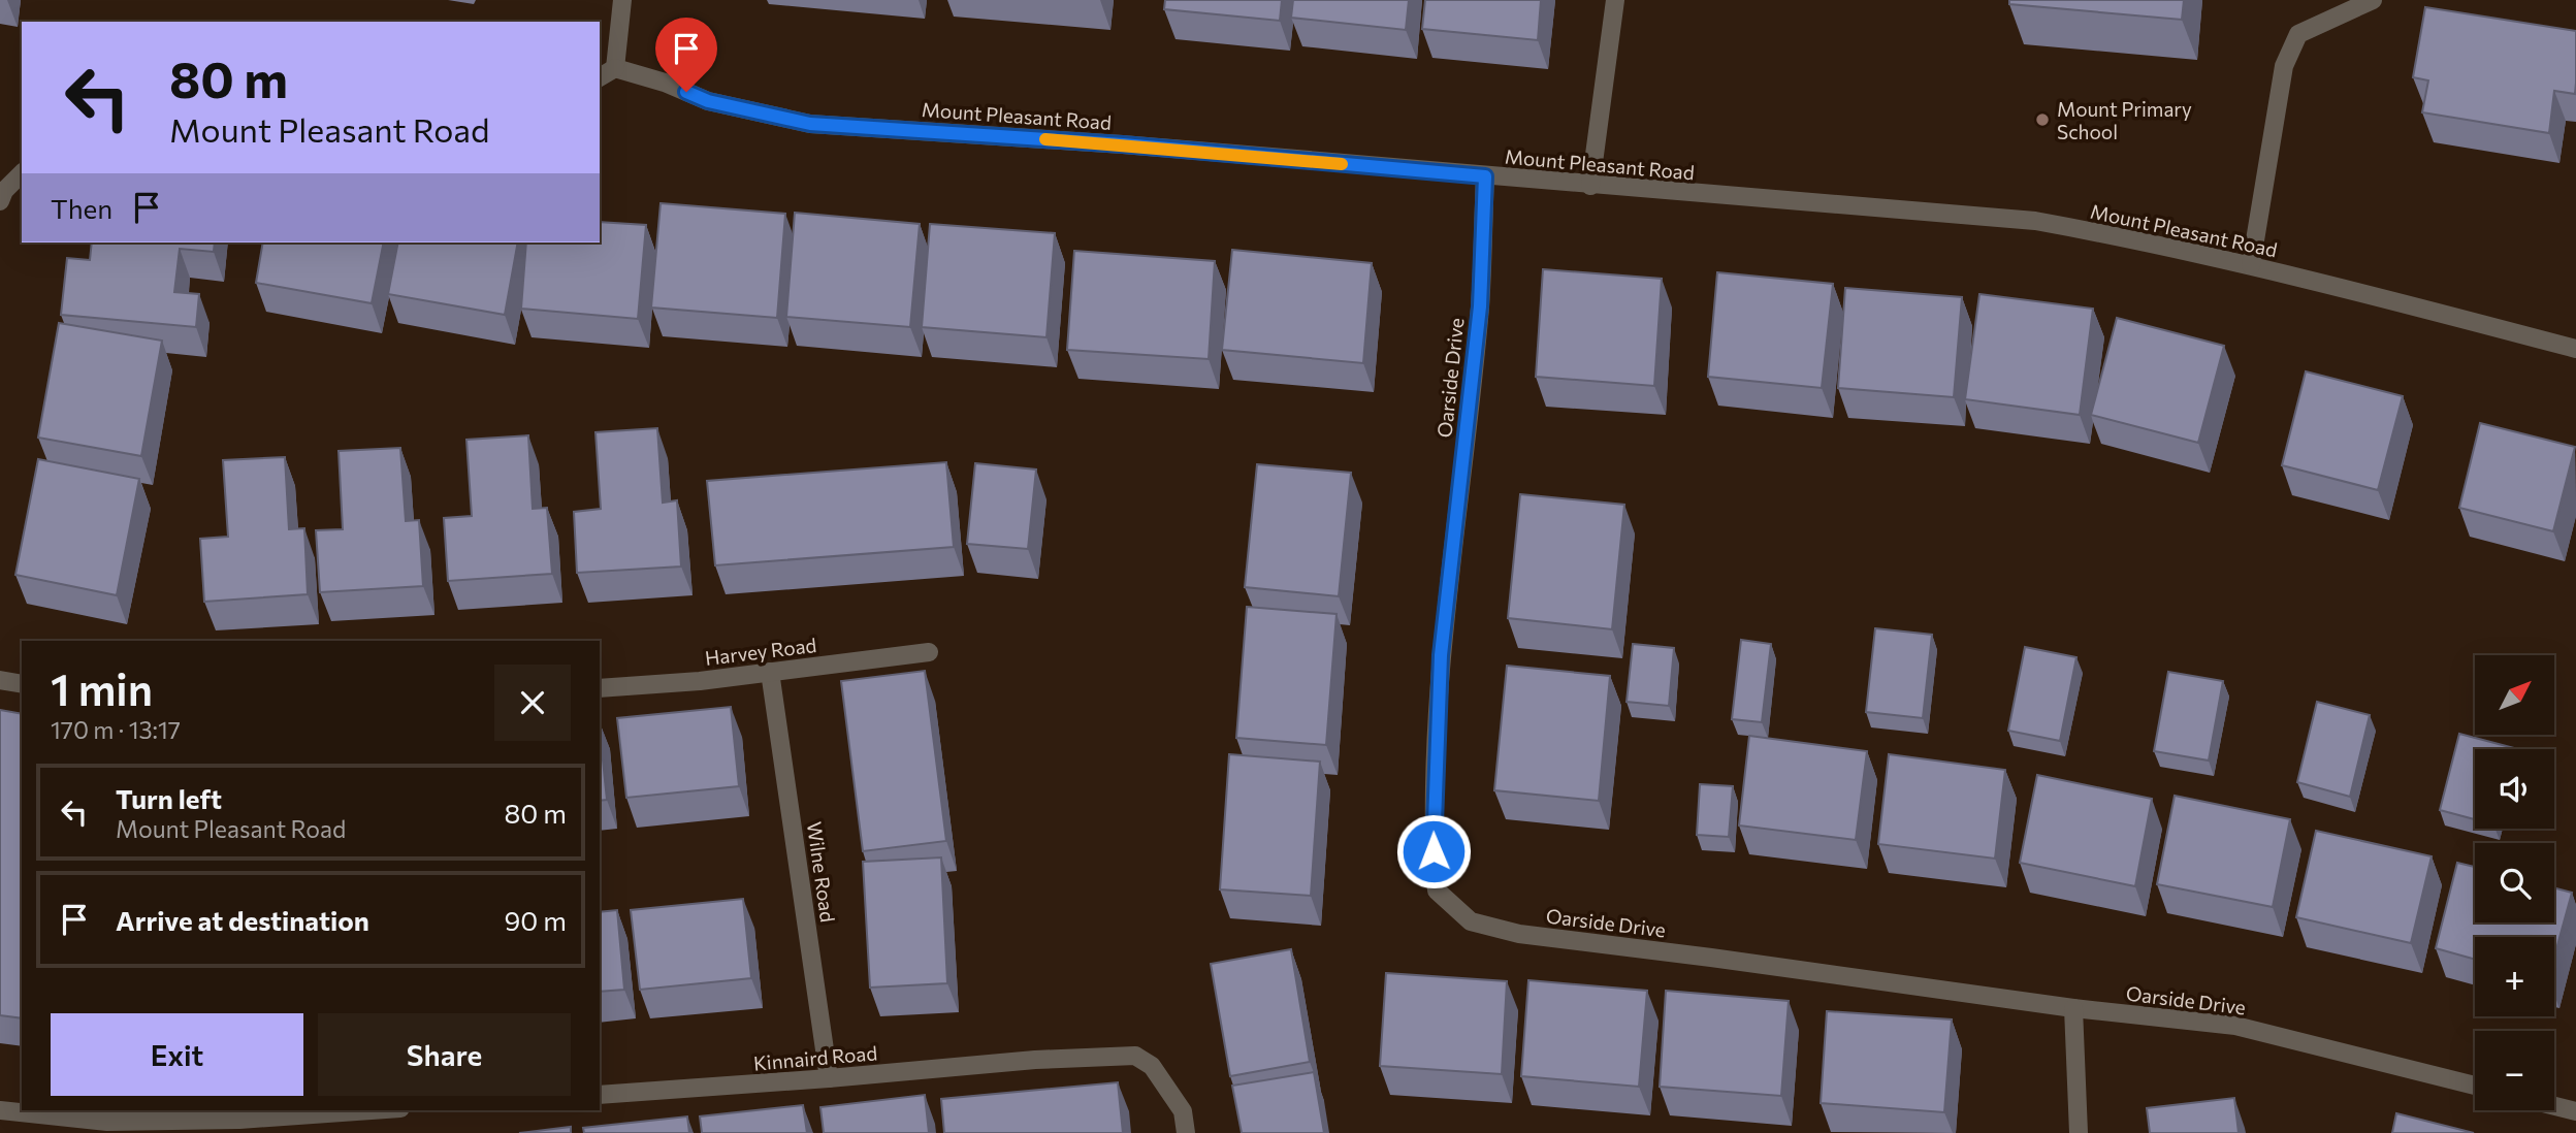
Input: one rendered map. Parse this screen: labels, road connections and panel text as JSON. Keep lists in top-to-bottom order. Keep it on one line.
{"streets":{"street":["Mount Pleasant Road","Oarside Drive","Harvey Road","Wilne Road","Kinnaird Road"]},"crossings":[["Mount Pleasant Road","Oarside Drive"],["Harvey Road","Wilne Road"],["Wilne Road","Kinnaird Road"]],"places":["Mount Primary School"],"north":"top right","page":{"turn":["80 m","Mount Pleasant Road"],"then":"Then","heading":["1 min","170 m · 13:17"],"map_buttons":["+","−"],"list":[{"name":"Turn left","note":"Mount Pleasant Road","value":"80 m"},{"name":"Arrive at destination","value":"90 m"}],"buttons":["Exit","Share"]}}
